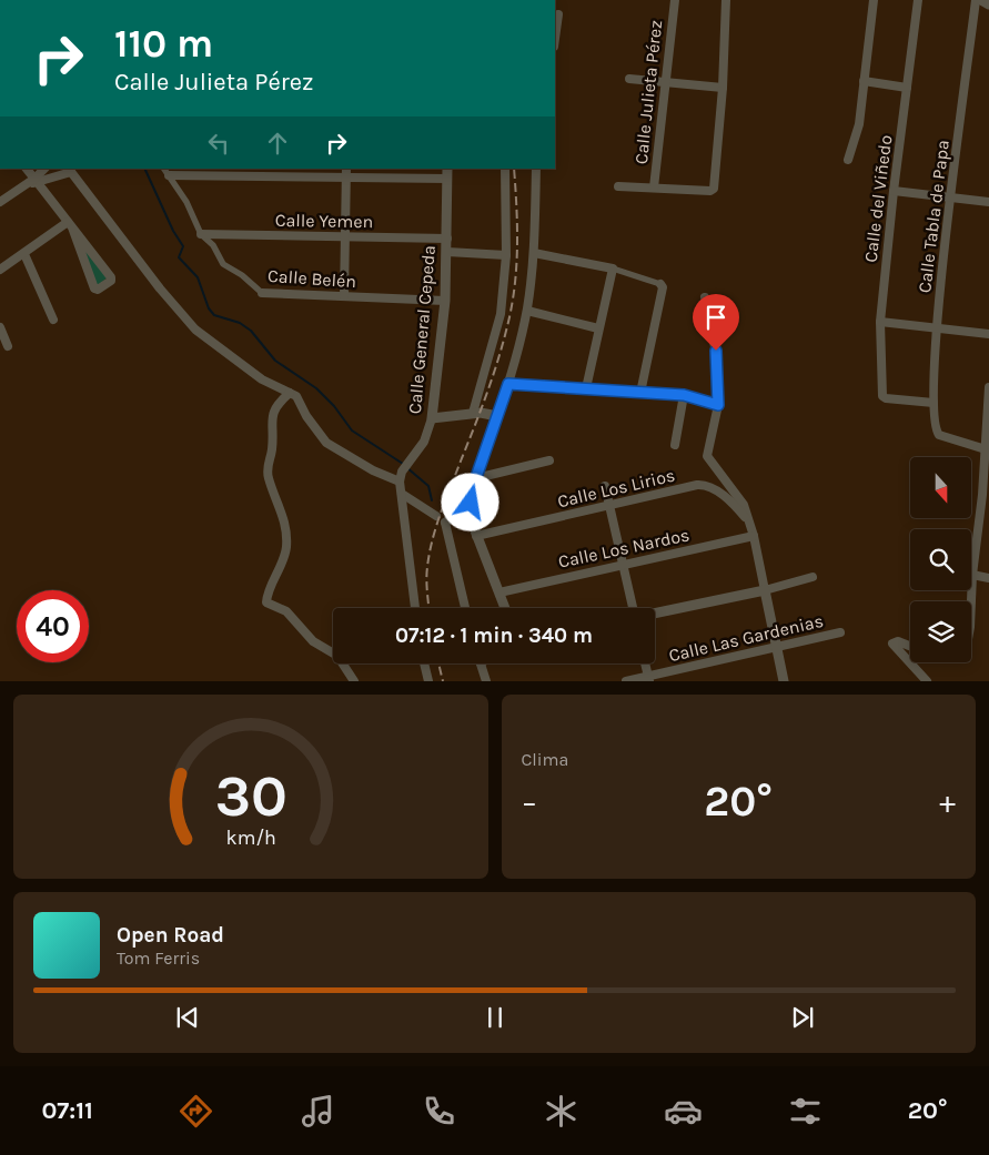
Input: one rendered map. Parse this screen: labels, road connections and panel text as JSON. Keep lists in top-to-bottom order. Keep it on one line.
{"streets":{"street":["Calle Julieta Pérez","Calle del Viñedo","Calle Tabla de Papa","Calle Yemen","Calle Belén","Calle General Cepeda","Calle Los Lirios","Calle Los Nardos","Calle Las Gardenias"]},"crossings":[["Calle del Viñedo","Calle Tabla de Papa"],["Calle Yemen","Calle Belén"],["Calle Yemen","Calle General Cepeda"],["Calle Belén","Calle General Cepeda"]],"north":"bottom","page":{"turn":["110 m","Calle Julieta Pérez"],"limit":"40","trip":"07:12 · 1 min · 340 m","tile":"Clima","heat":["−","20°","+"],"song":["Open Road","Tom Ferris"],"tabs":["07:11","20°"],"gauge":["30","km/h"]}}
